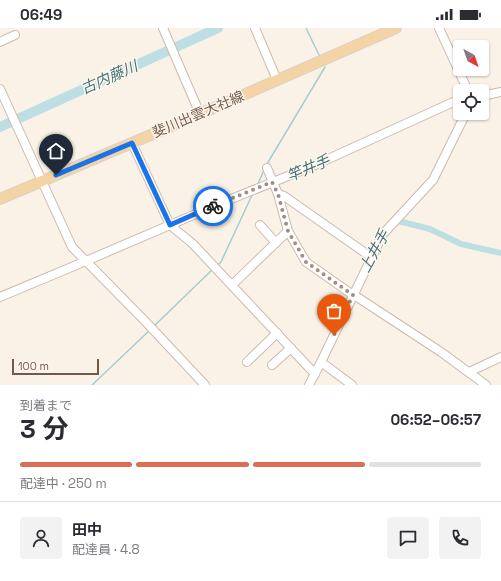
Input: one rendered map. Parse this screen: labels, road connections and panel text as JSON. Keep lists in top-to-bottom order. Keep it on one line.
{"streets":{"main road":["斐川出雲大社線"]},"water":["古内藤川","竿井手","上井手"],"scale_bar":"100 m","north":"bottom right","page":{"status":"06:49","scale":"100 m","heading":["3 分","到着まで","06:52–06:57"],"panel":["田中","配達員 · 4.8"],"bar":"配達中 · 250 m"}}
